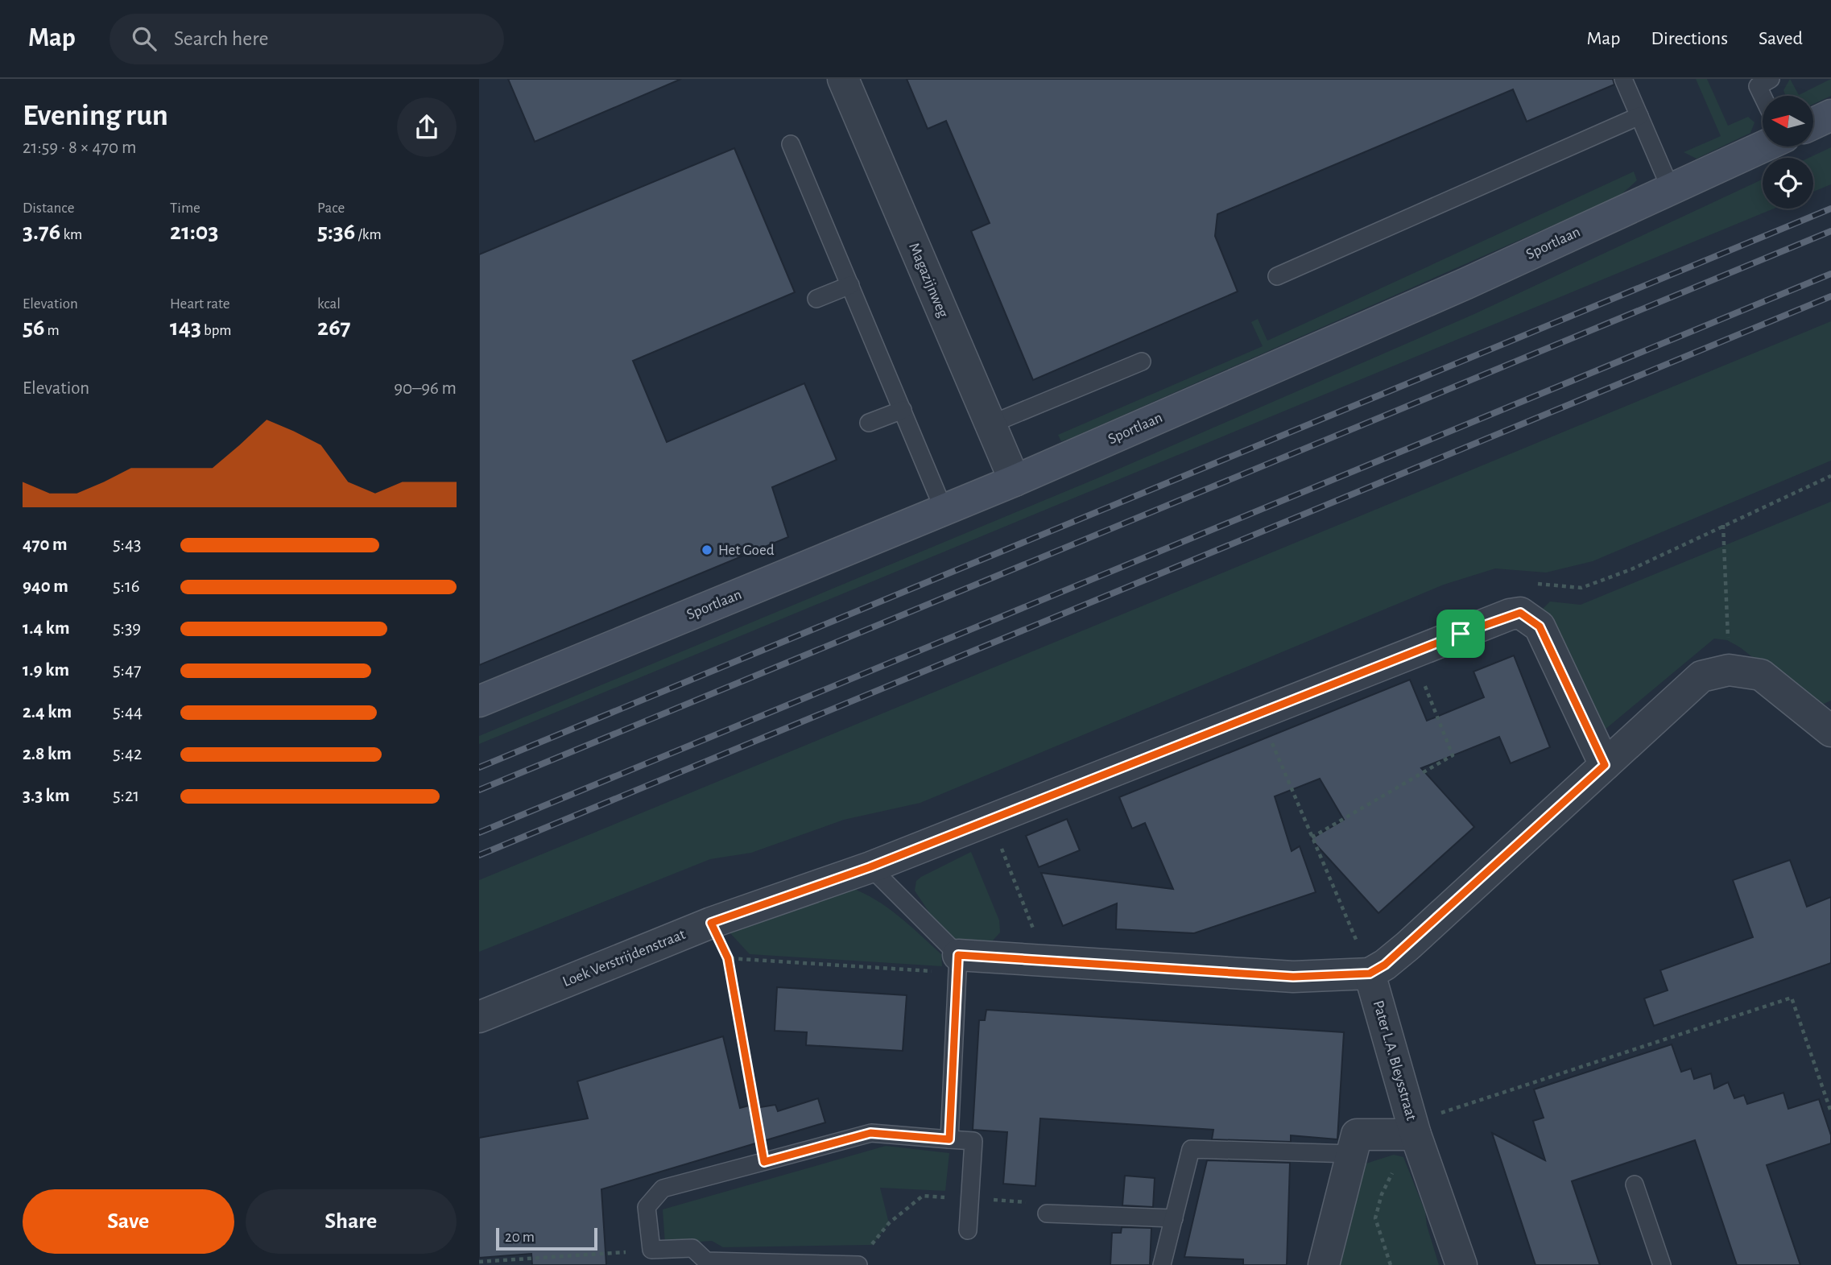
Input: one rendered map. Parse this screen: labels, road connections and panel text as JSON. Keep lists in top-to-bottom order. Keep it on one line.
{"streets":{"street":["Sportlaan","Magazijnweg","Loek Verstrijdenstraat","Pater L.A. Bleysstraat"]},"crossings":[["Sportlaan","Magazijnweg"]],"places":["Het Goed"],"scale_bar":"20 m","north":"left","page":{"header":"Map","search":"Search here","nav":["Map","Directions","Saved"],"heading":["Evening run","21:59 · 8 × 470 m"],"stats":[["Distance","3.76 km"],["Time","21:03"],["Pace","5:36 /km"],["Elevation","56 m"],["Heart rate","143 bpm"],["kcal","267"]],"chart":["Elevation","90–96 m"],"list":[{"name":"470 m","note":"5:43"},{"name":"940 m","note":"5:16"},{"name":"1.4 km","note":"5:39"},{"name":"1.9 km","note":"5:47"},{"name":"2.4 km","note":"5:44"},{"name":"2.8 km","note":"5:42"},{"name":"3.3 km","note":"5:21"}],"buttons":["Save","Share"],"scale":"20 m"}}
